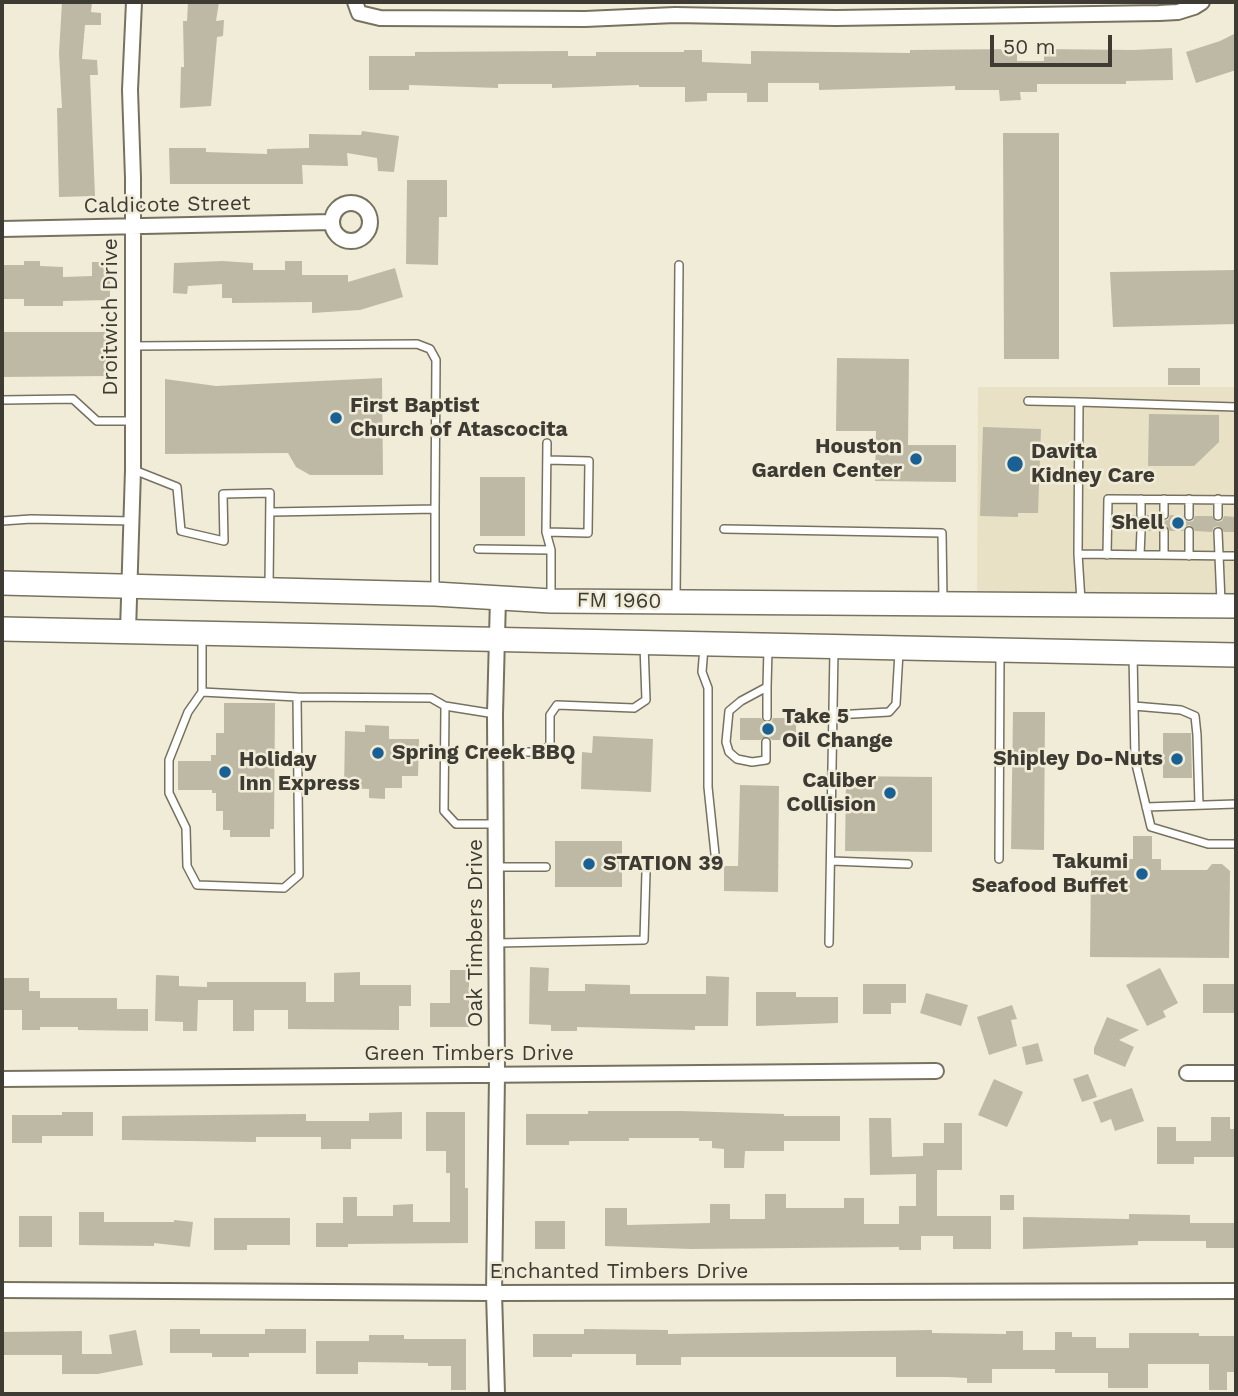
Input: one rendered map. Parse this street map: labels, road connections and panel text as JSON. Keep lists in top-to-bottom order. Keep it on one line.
{"streets":{"main road":["FM 1960"],"street":["Caldicote Street","Droitwich Drive","Oak Timbers Drive","Green Timbers Drive","Enchanted Timbers Drive"]},"crossings":[["Caldicote Street","Droitwich Drive"],["Droitwich Drive","FM 1960"],["FM 1960","Oak Timbers Drive"],["Oak Timbers Drive","Green Timbers Drive"],["Oak Timbers Drive","Enchanted Timbers Drive"]],"places":["First Baptist Church of Atascocita","Houston Garden Center","Davita Kidney Care","Shell","Take 5 Oil Change","Spring Creek BBQ","Shipley Do-Nuts","Holiday Inn Express","Caliber Collision","STATION 39","Takumi Seafood Buffet"],"scale_bar":"50 m"}
